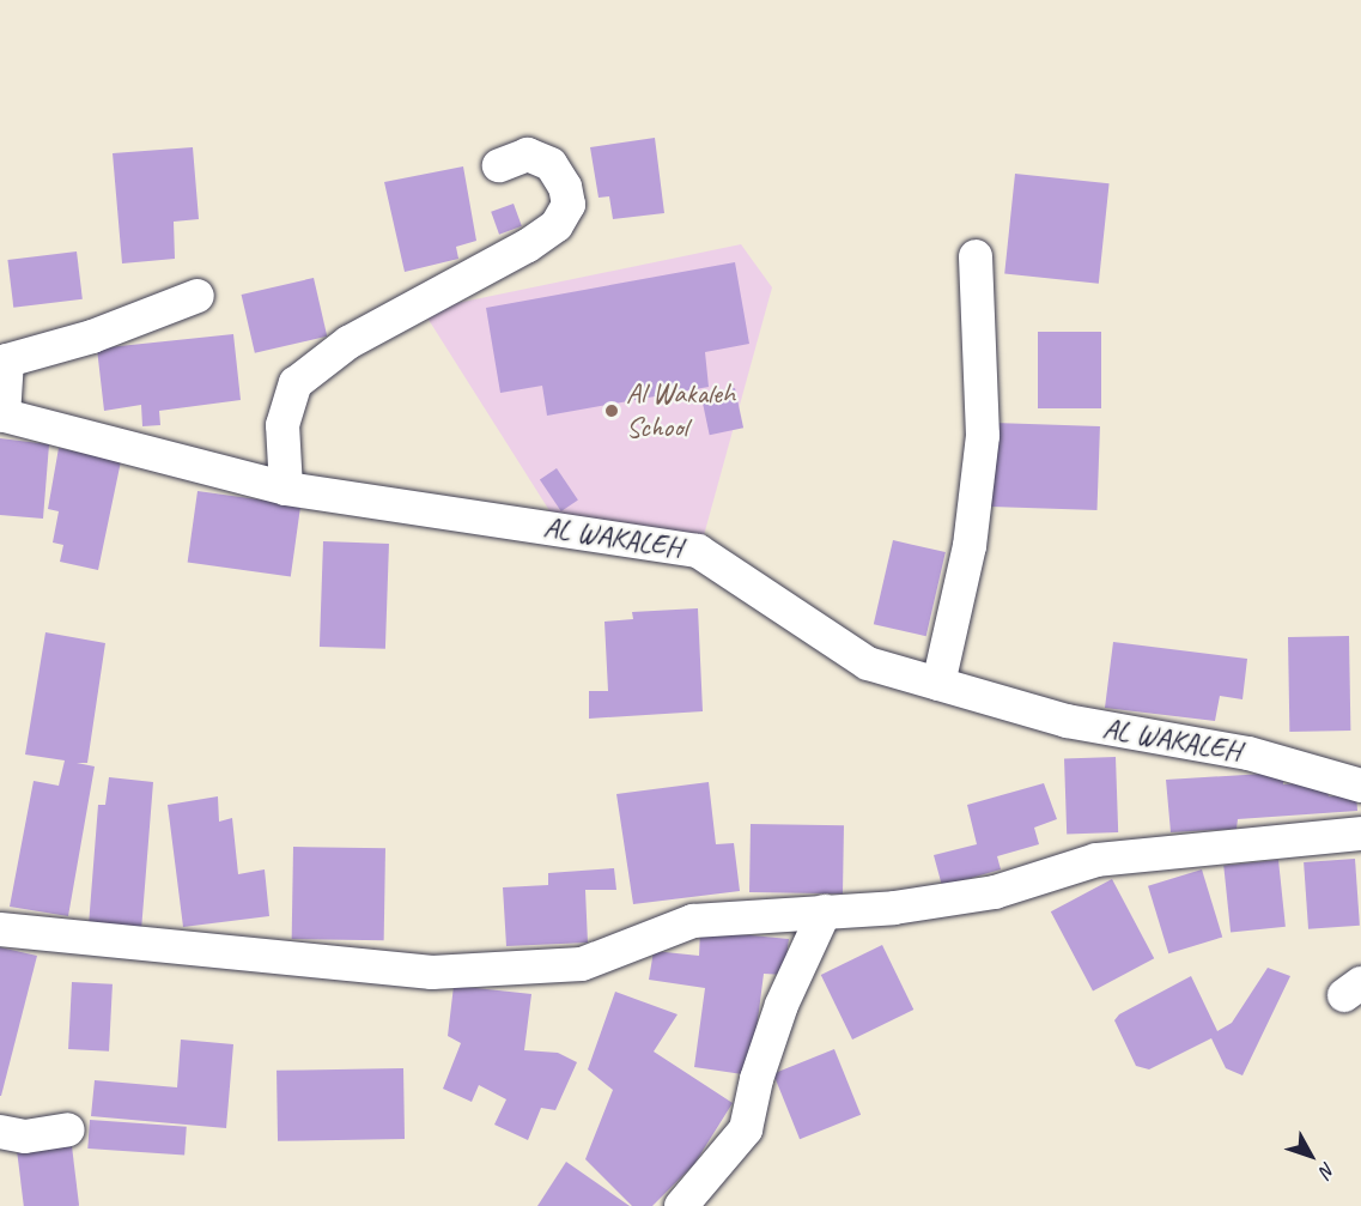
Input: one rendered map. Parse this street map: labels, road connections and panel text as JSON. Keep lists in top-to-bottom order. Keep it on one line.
{"streets":{"street":["AL WAKALEH"]},"places":["Al Wakaleh School"],"north":"bottom right"}
